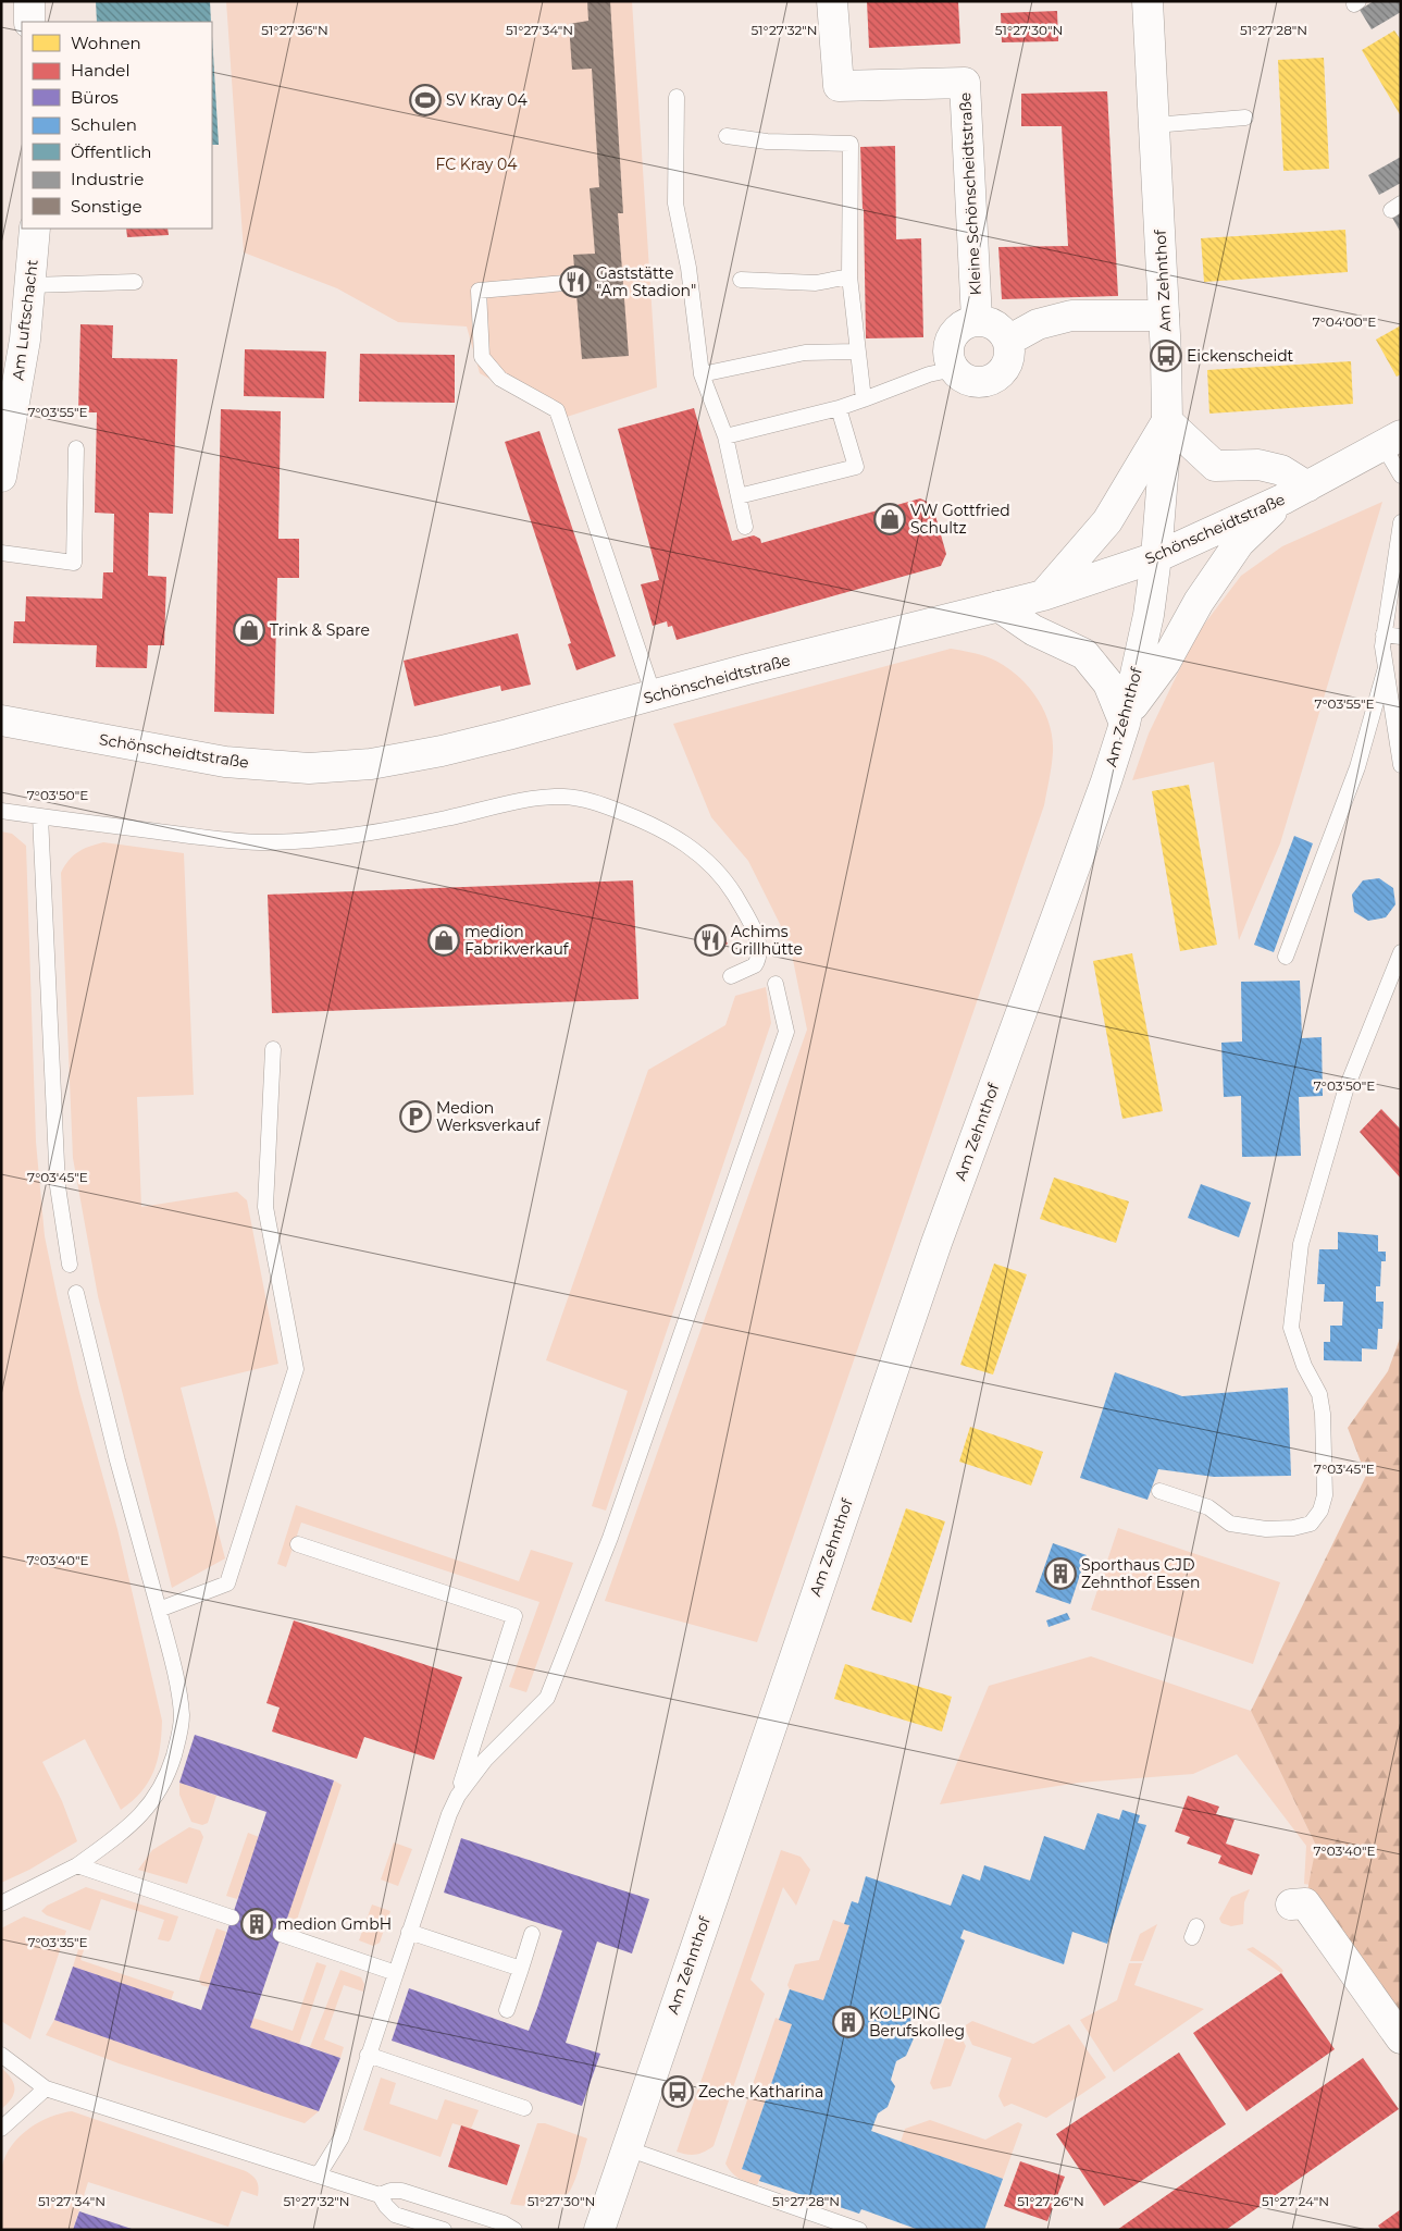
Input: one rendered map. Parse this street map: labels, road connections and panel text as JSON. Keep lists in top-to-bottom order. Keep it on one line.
{"streets":{"main road":["Kleine Schönscheidtstraße","Am Zehnthof","Am Luftschacht","Schönscheidtstraße"]},"crossings":[["Am Zehnthof","Schönscheidtstraße"]],"parks":["FC Kray 04"],"places":{"sports":["SV Kray 04"],"restaurant":["Gaststätte \"Am Stadion\"","Achims Grillhütte"],"bus stop":["Eickenscheidt","Zeche Katharina"],"shop":["VW Gottfried Schultz","Trink & Spare","medion Fabrikverkauf"],"parking":["Medion Werksverkauf"],"building":["Sporthaus CJD Zehnthof Essen","medion GmbH","KOLPING Berufskolleg"]},"legend":["Wohnen","Handel","Büros","Schulen","Öffentlich","Industrie","Sonstige"],"coordinates":["51°27'36\"N","51°27'34\"N","51°27'32\"N","51°27'30\"N","51°27'28\"N","7°04'00\"E","7°03'55\"E","7°03'50\"E","7°03'45\"E","7°03'40\"E","7°03'35\"E","51°27'26\"N","51°27'24\"N"]}
